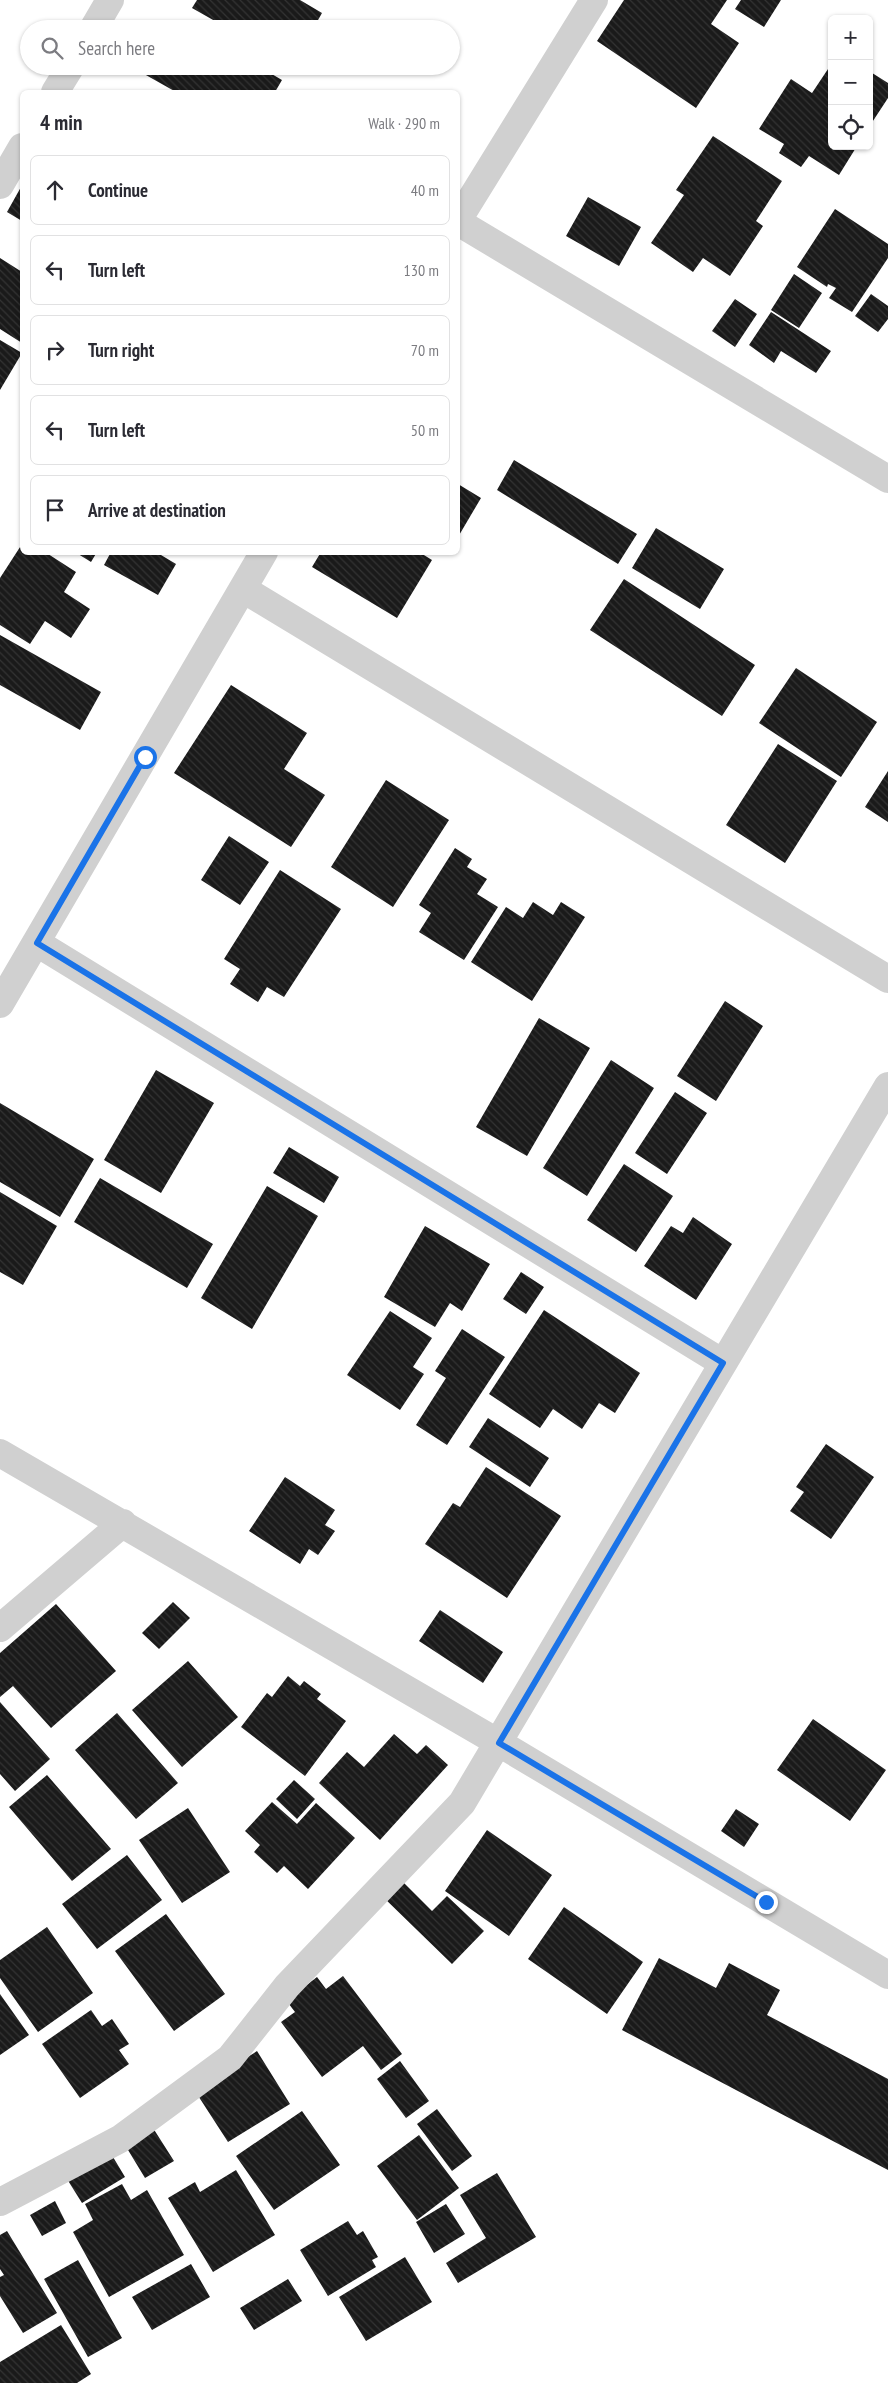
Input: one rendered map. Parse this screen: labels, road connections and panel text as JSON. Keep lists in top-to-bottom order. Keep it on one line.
{"page":{"map_buttons":["+","−"],"search":"Search here","heading":["4 min","Walk · 290 m"],"list":[["Continue","40 m"],["Turn left","130 m"],["Turn right","70 m"],["Turn left","50 m"],"Arrive at destination"]}}
